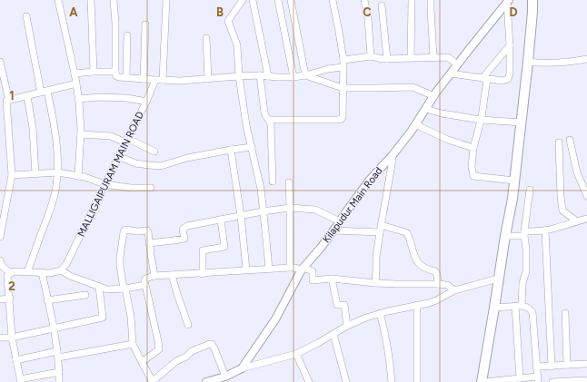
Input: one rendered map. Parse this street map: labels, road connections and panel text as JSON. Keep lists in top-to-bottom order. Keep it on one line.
{"streets":{"street":["MALLIGAIPURAM MAIN ROAD","Kilapudur Main Road"]},"grid":{"columns":["A","B","C","D"],"rows":["1","2"]}}
